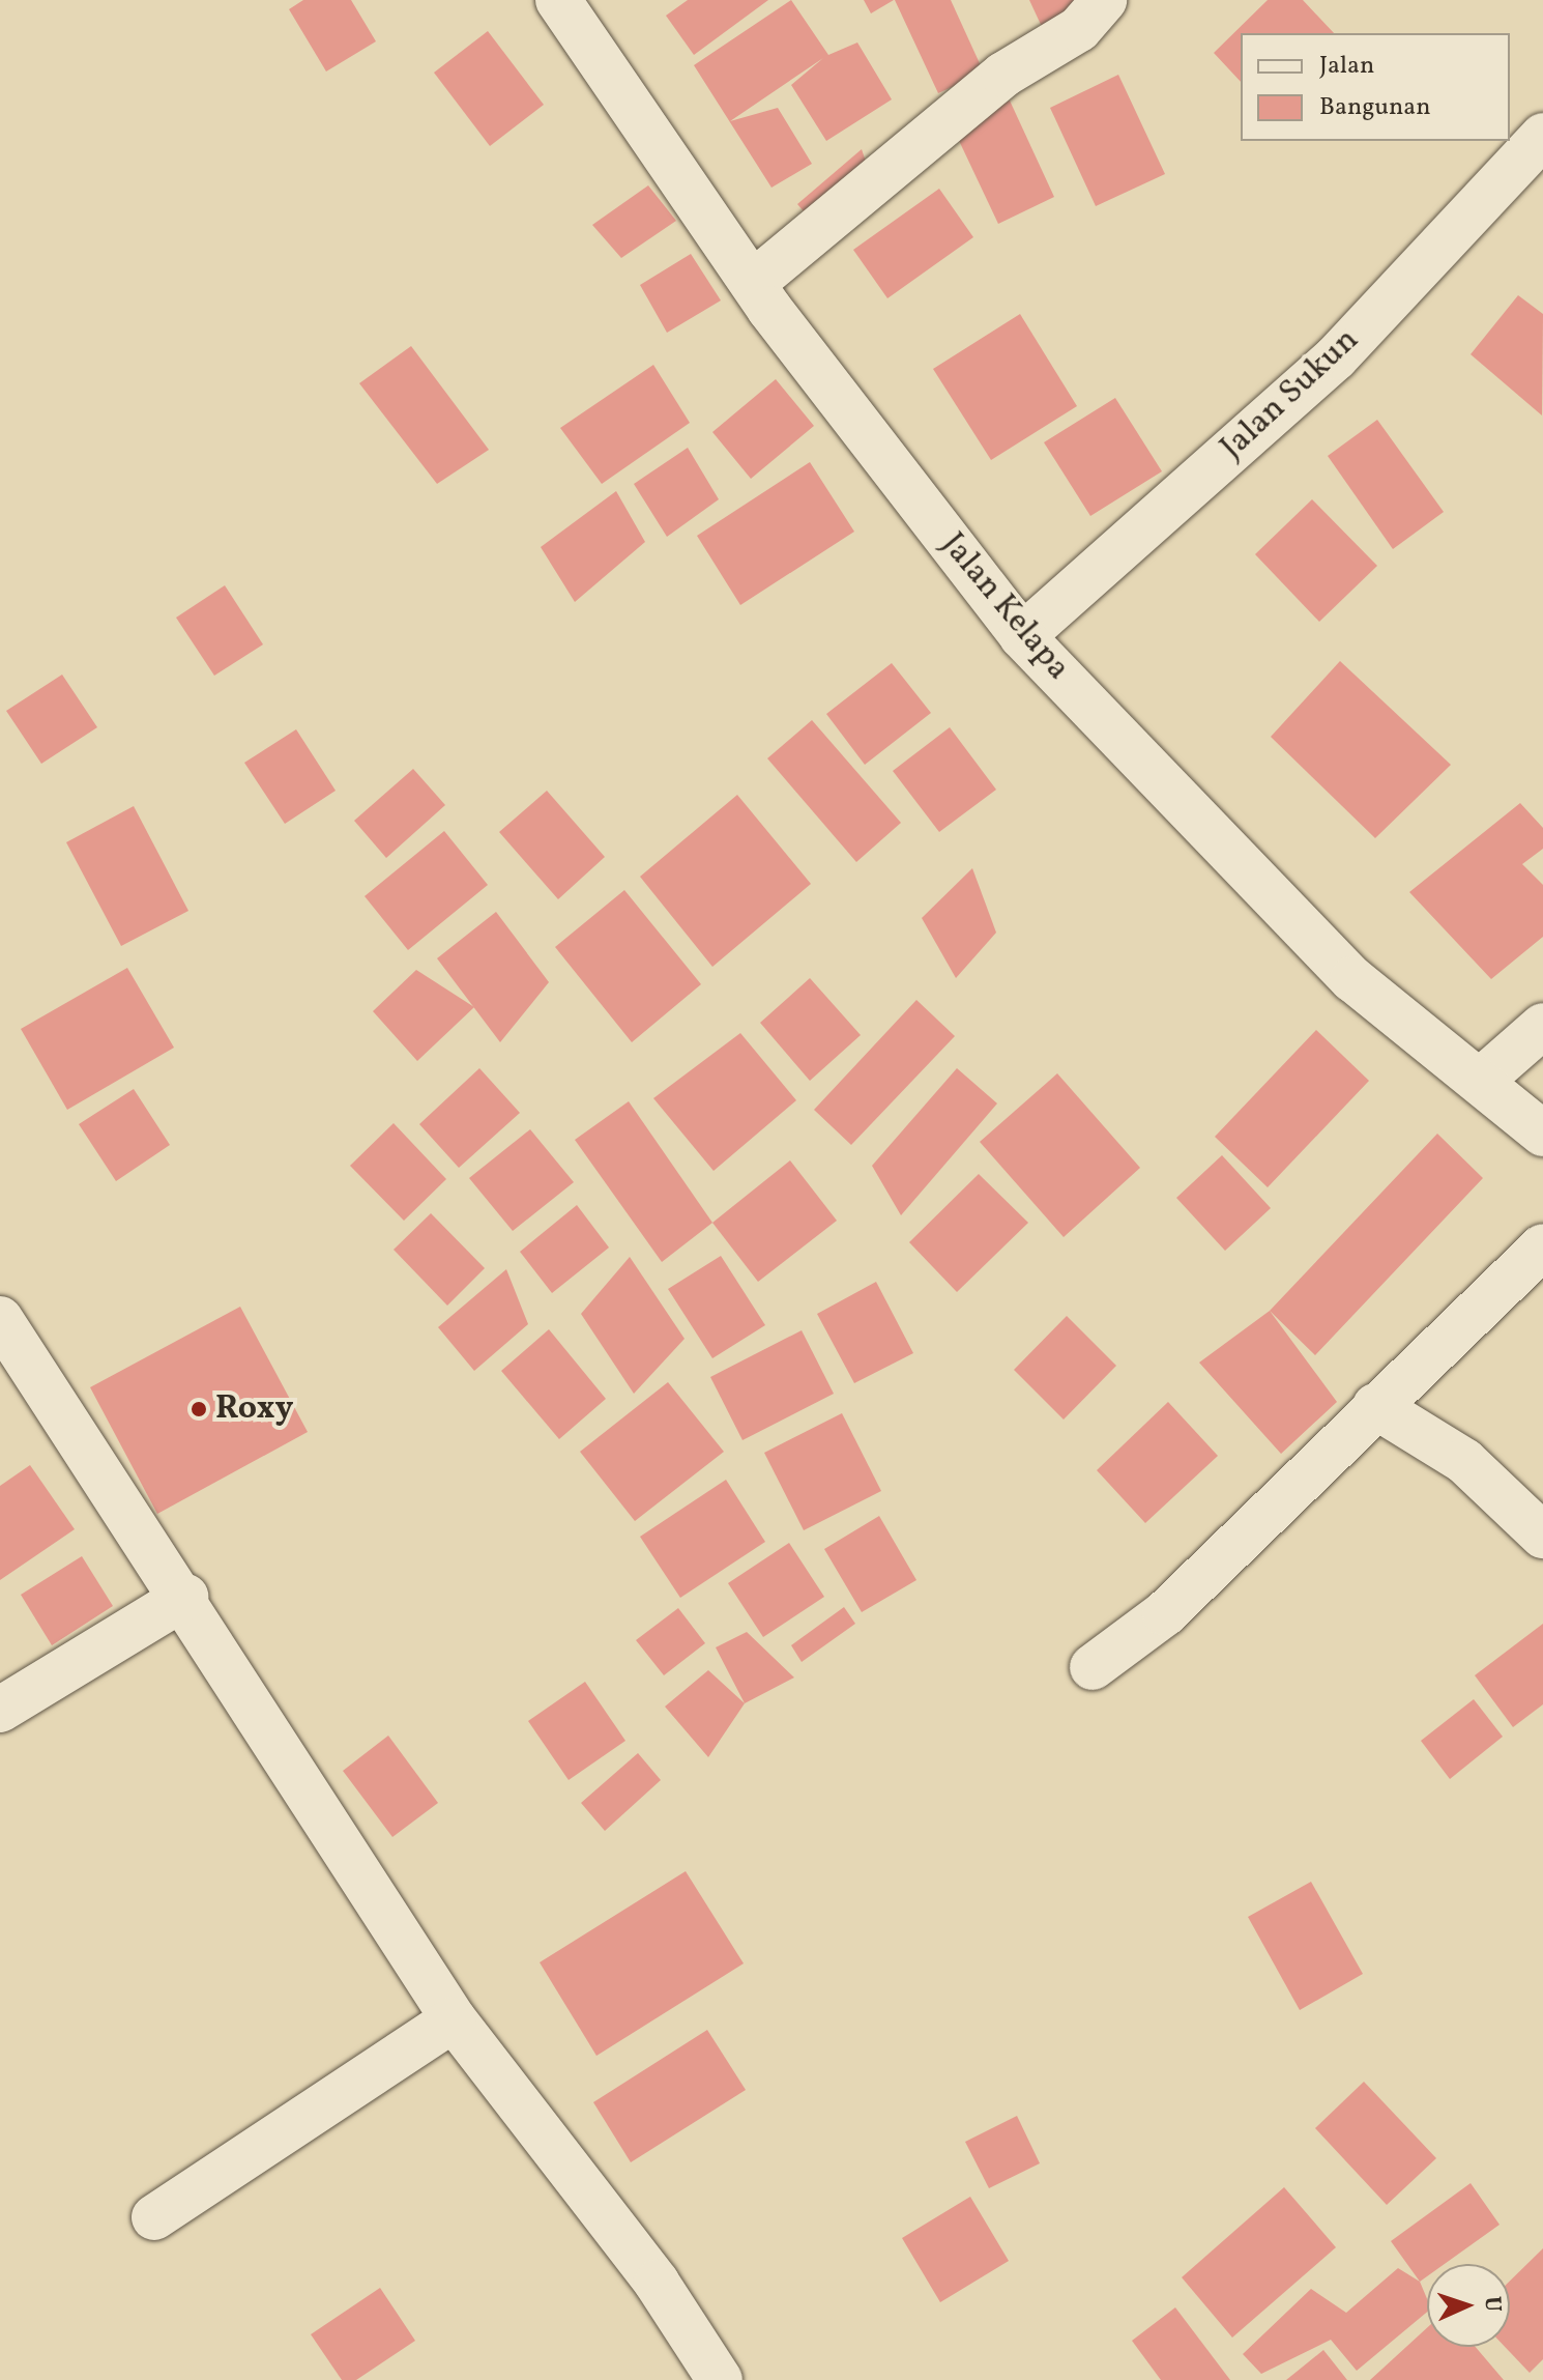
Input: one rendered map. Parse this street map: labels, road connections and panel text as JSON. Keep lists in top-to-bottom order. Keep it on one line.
{"streets":{"street":["Jalan Sukun","Jalan Kelapa"]},"crossings":[["Jalan Sukun","Jalan Kelapa"]],"places":["Roxy"],"legend":["Jalan","Bangunan"],"north":"right"}
